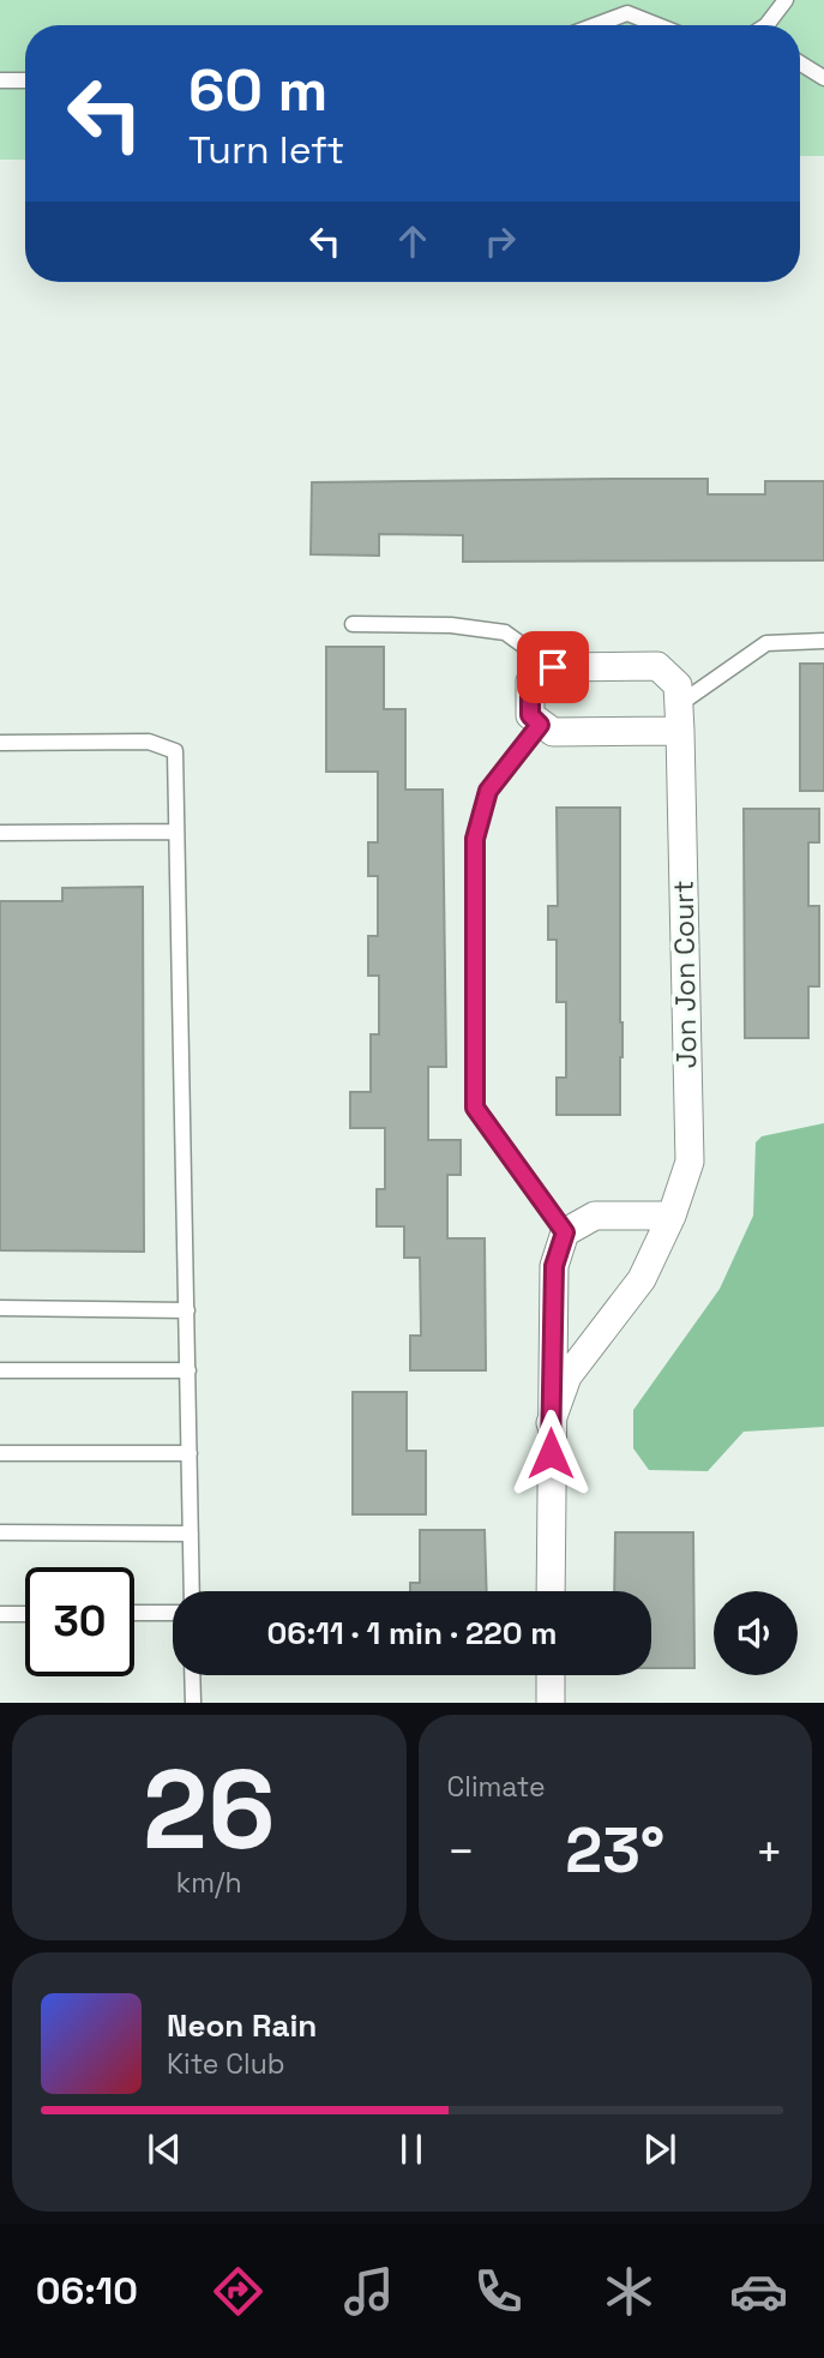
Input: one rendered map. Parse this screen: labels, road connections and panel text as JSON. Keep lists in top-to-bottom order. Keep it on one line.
{"streets":{"street":["Jon Jon Court"]},"page":{"turn":["60 m","Turn left"],"limit":"30","trip":"06:11 · 1 min · 220 m","tile":[["26","km/h"],"Climate"],"heat":["−","23°","+"],"song":["Neon Rain","Kite Club"],"tabs":"06:10"}}
